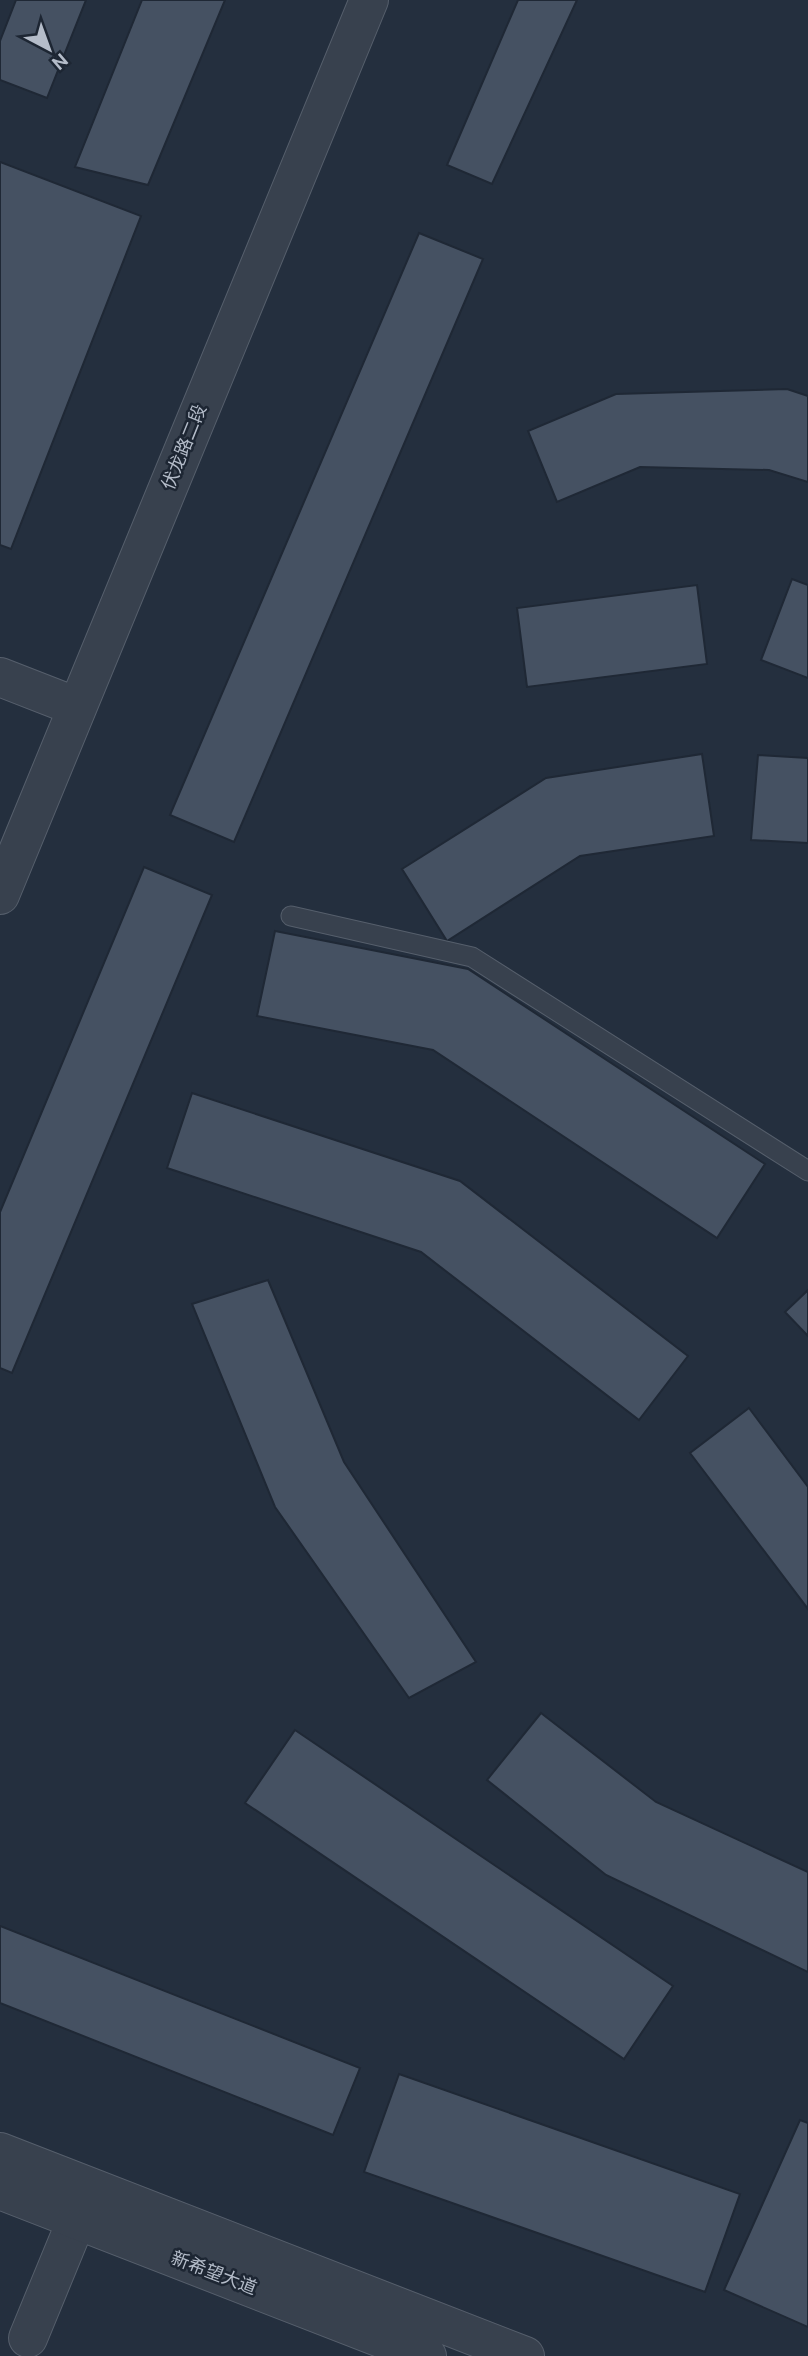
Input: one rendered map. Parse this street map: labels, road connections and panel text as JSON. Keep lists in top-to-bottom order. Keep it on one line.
{"streets":{"street":["伏龙路二段","新希望大道"]},"north":"bottom right"}
